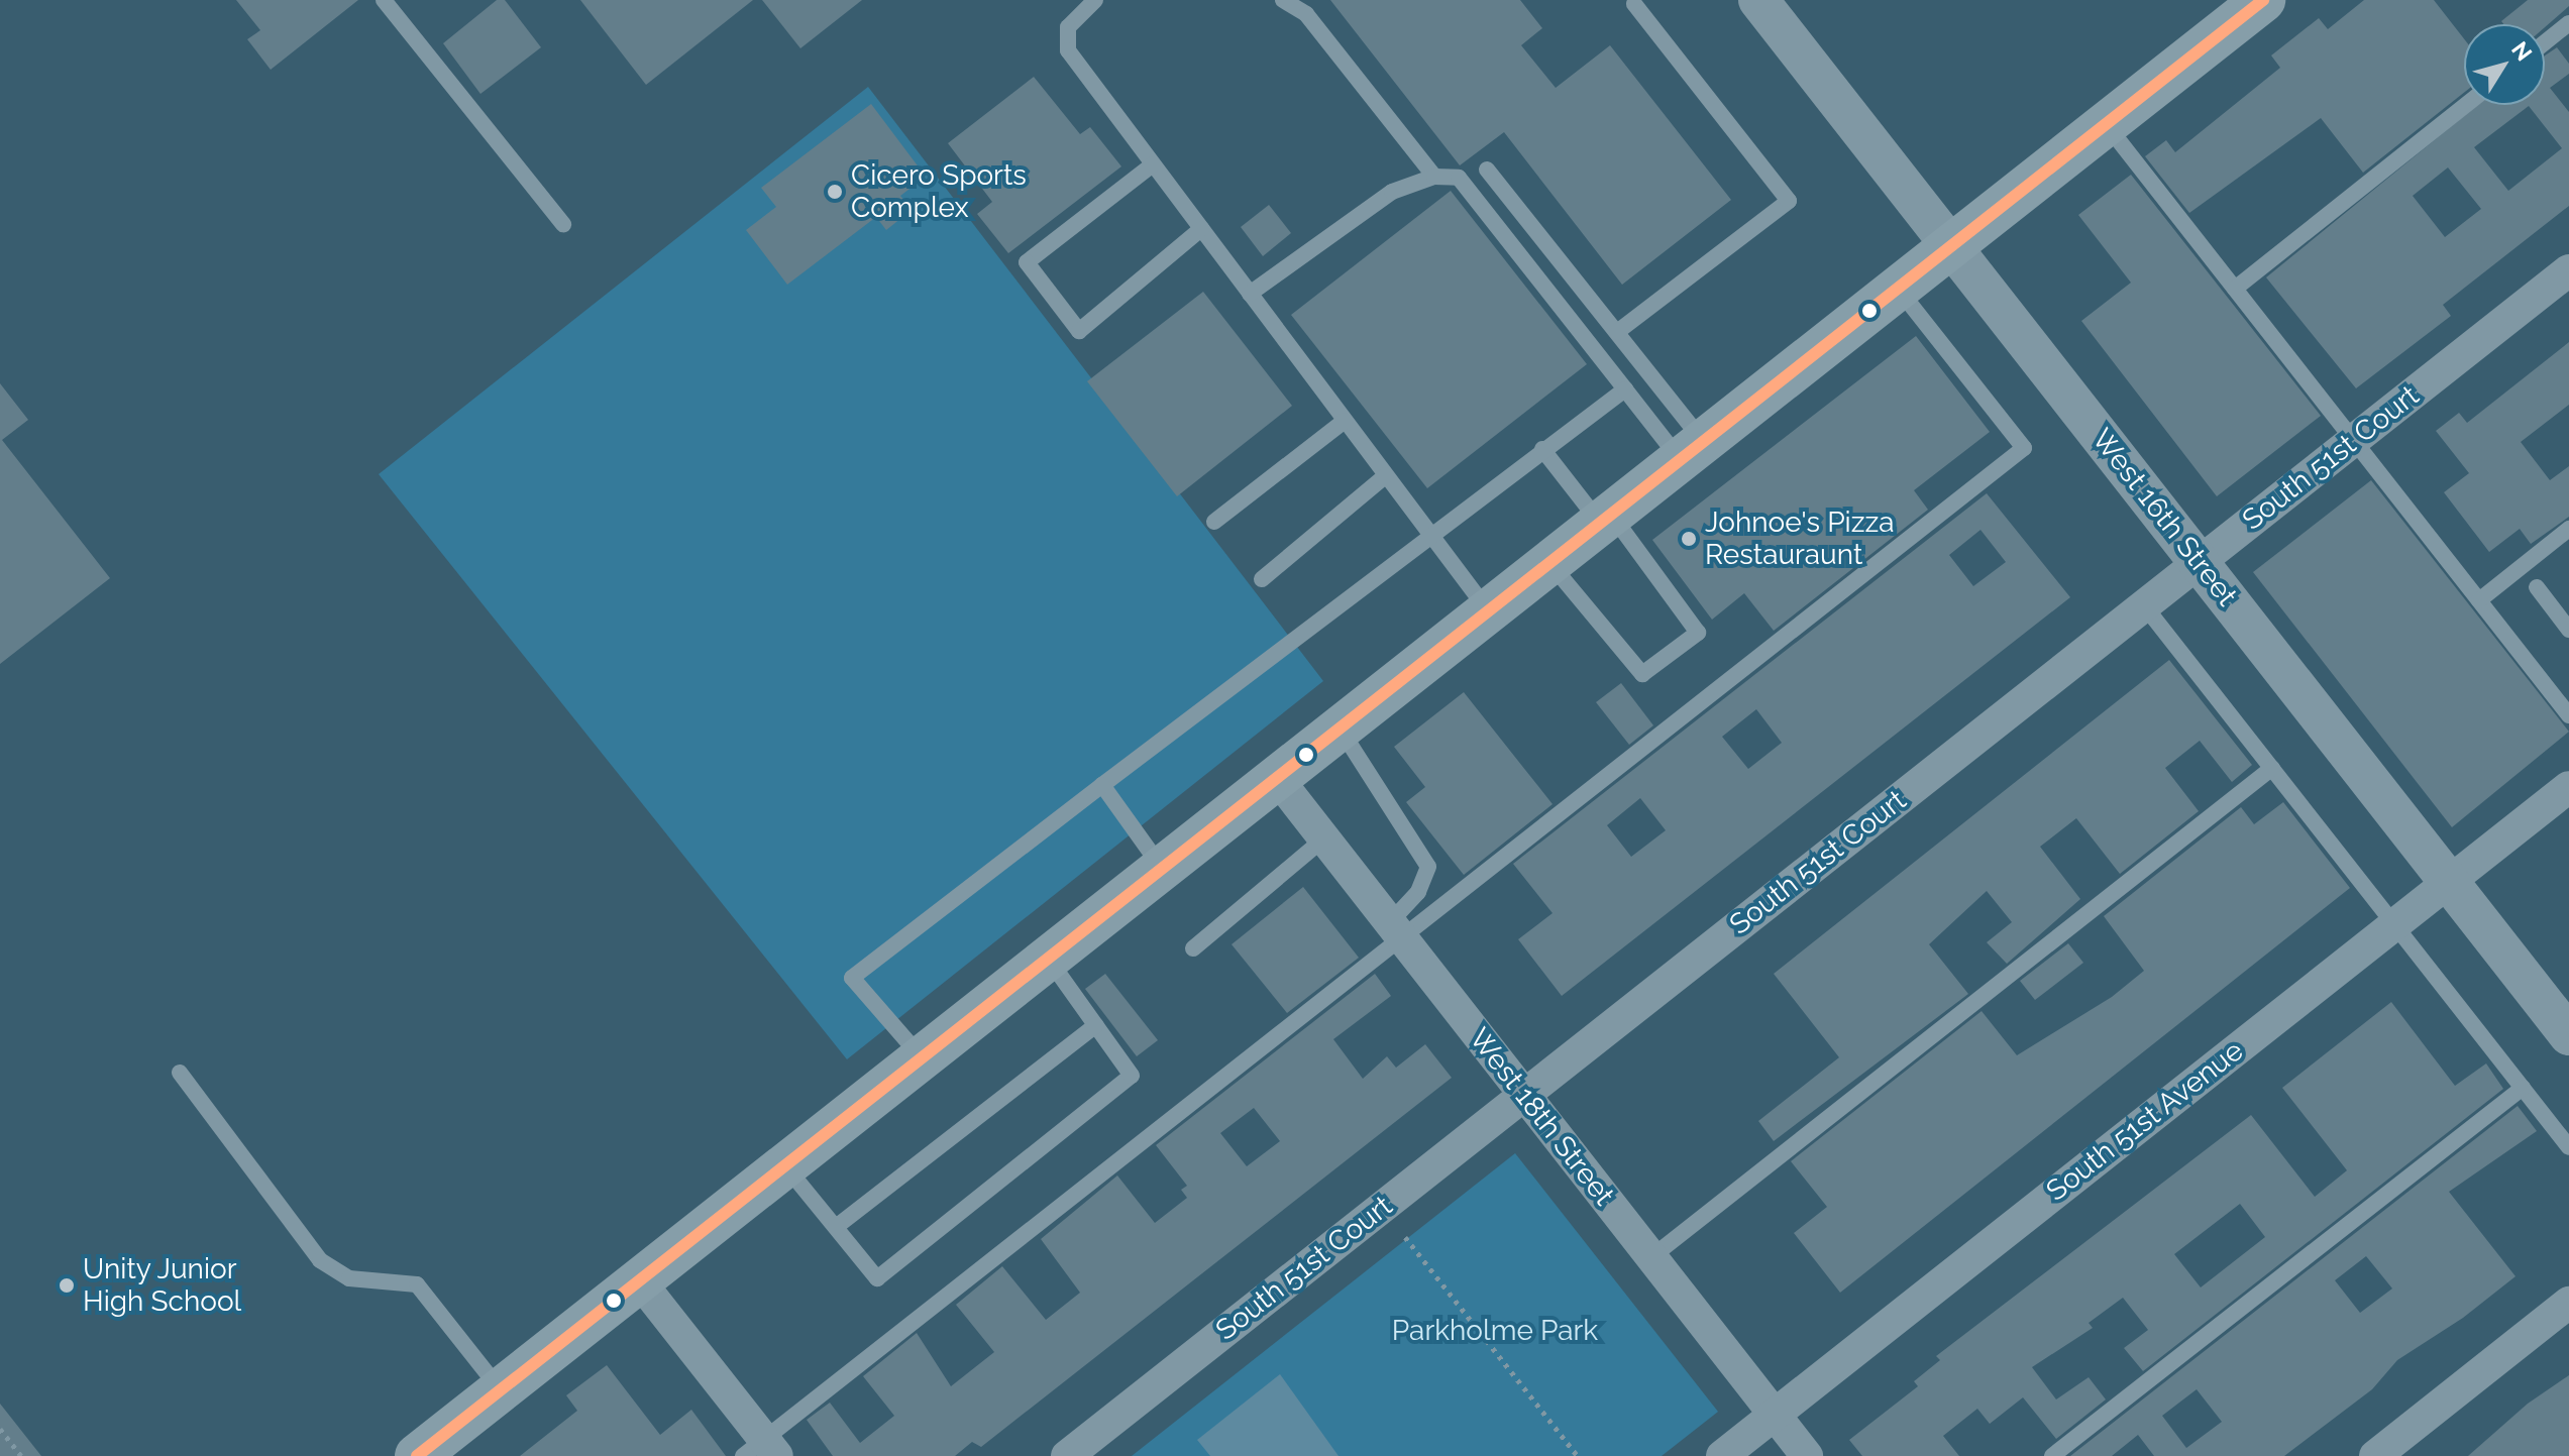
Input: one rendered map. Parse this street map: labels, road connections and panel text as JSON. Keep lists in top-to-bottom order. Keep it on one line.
{"streets":{"street":["South 51st Court","West 16th Street","West 18th Street","South 51st Avenue"]},"crossings":[["South 51st Court","West 16th Street"],["South 51st Court","West 18th Street"],["West 16th Street","South 51st Avenue"],["West 18th Street","South 51st Avenue"]],"parks":["Parkholme Park"],"places":["Cicero Sports Complex","Johnoe's Pizza Restauraunt","Unity Junior High School"],"north":"top right"}
